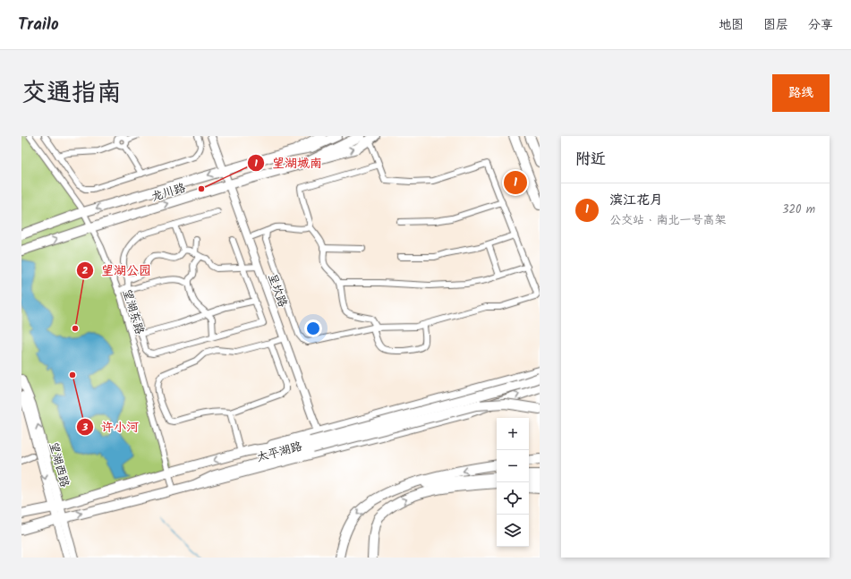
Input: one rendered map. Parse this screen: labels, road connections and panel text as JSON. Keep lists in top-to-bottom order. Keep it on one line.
{"streets":{"main road":["龙川路","太平湖路"],"street":["呈坎路","望湖东路","望湖西路"]},"crossings":[["龙川路","呈坎路"],["龙川路","望湖东路"],["呈坎路","太平湖路"],["望湖东路","太平湖路"],["太平湖路","望湖西路"]],"places":["望湖城南","望湖公园","许小河"],"page":{"header":"Trailo","nav":["地图","图层","分享"],"title":"交通指南","buttons":"路线","heading":"附近","pins":"1","list":[{"mark":"1","name":"滨江花月","note":"公交站 · 南北一号高架","value":"320 m"}],"map_buttons":["+","−"]}}
